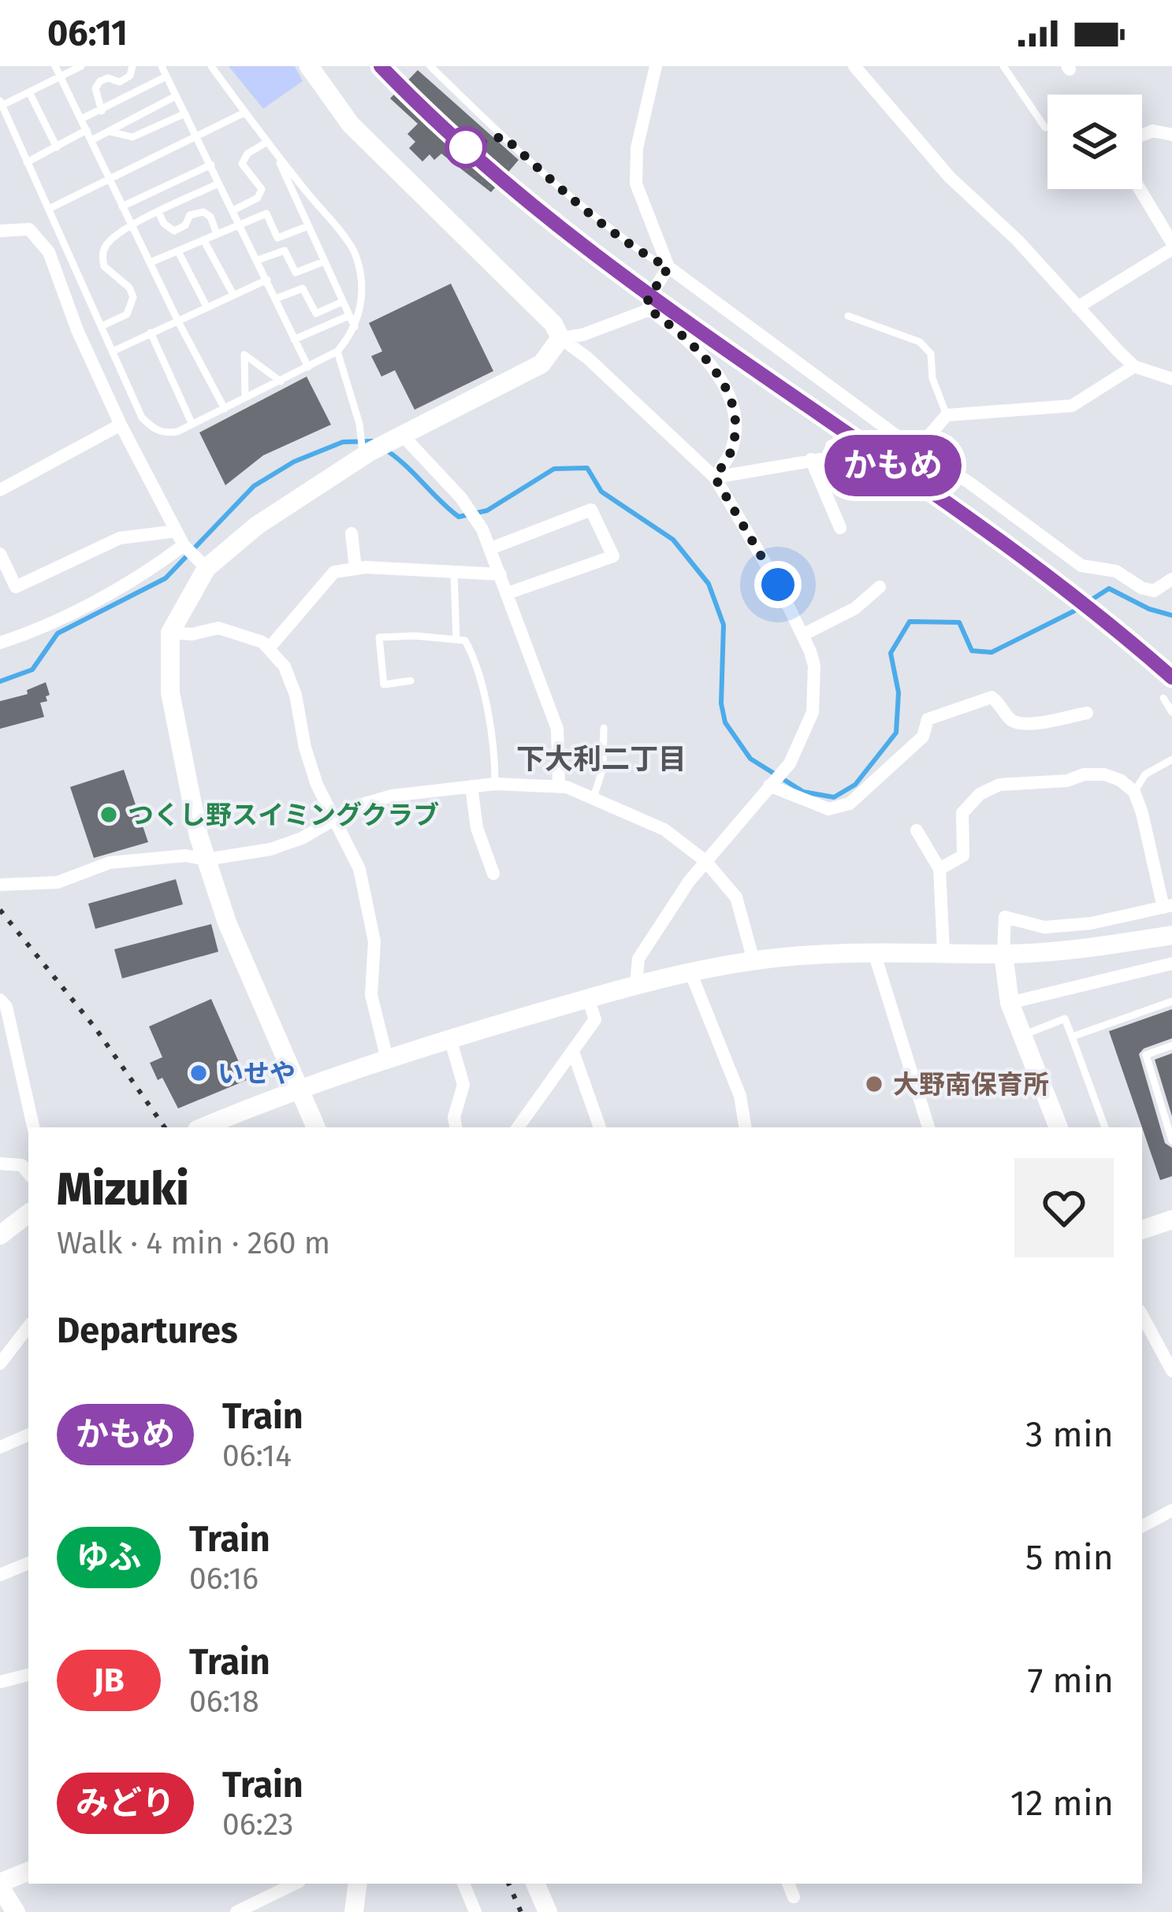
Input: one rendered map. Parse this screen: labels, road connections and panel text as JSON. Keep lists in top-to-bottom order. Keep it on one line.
{"districts":["下大利二丁目"],"places":["つくし野スイミングクラブ","いせや","大野南保育所"],"page":{"status":"06:11","on_map":"かもめ","heading":[["Mizuki","Walk · 4 min · 260 m"],"Departures"],"list":[{"mark":"かもめ","name":"Train","note":"06:14","value":"3 min"},{"mark":"ゆふ","name":"Train","note":"06:16","value":"5 min"},{"mark":"JB","name":"Train","note":"06:18","value":"7 min"},{"mark":"みどり","name":"Train","note":"06:23","value":"12 min"}]}}
